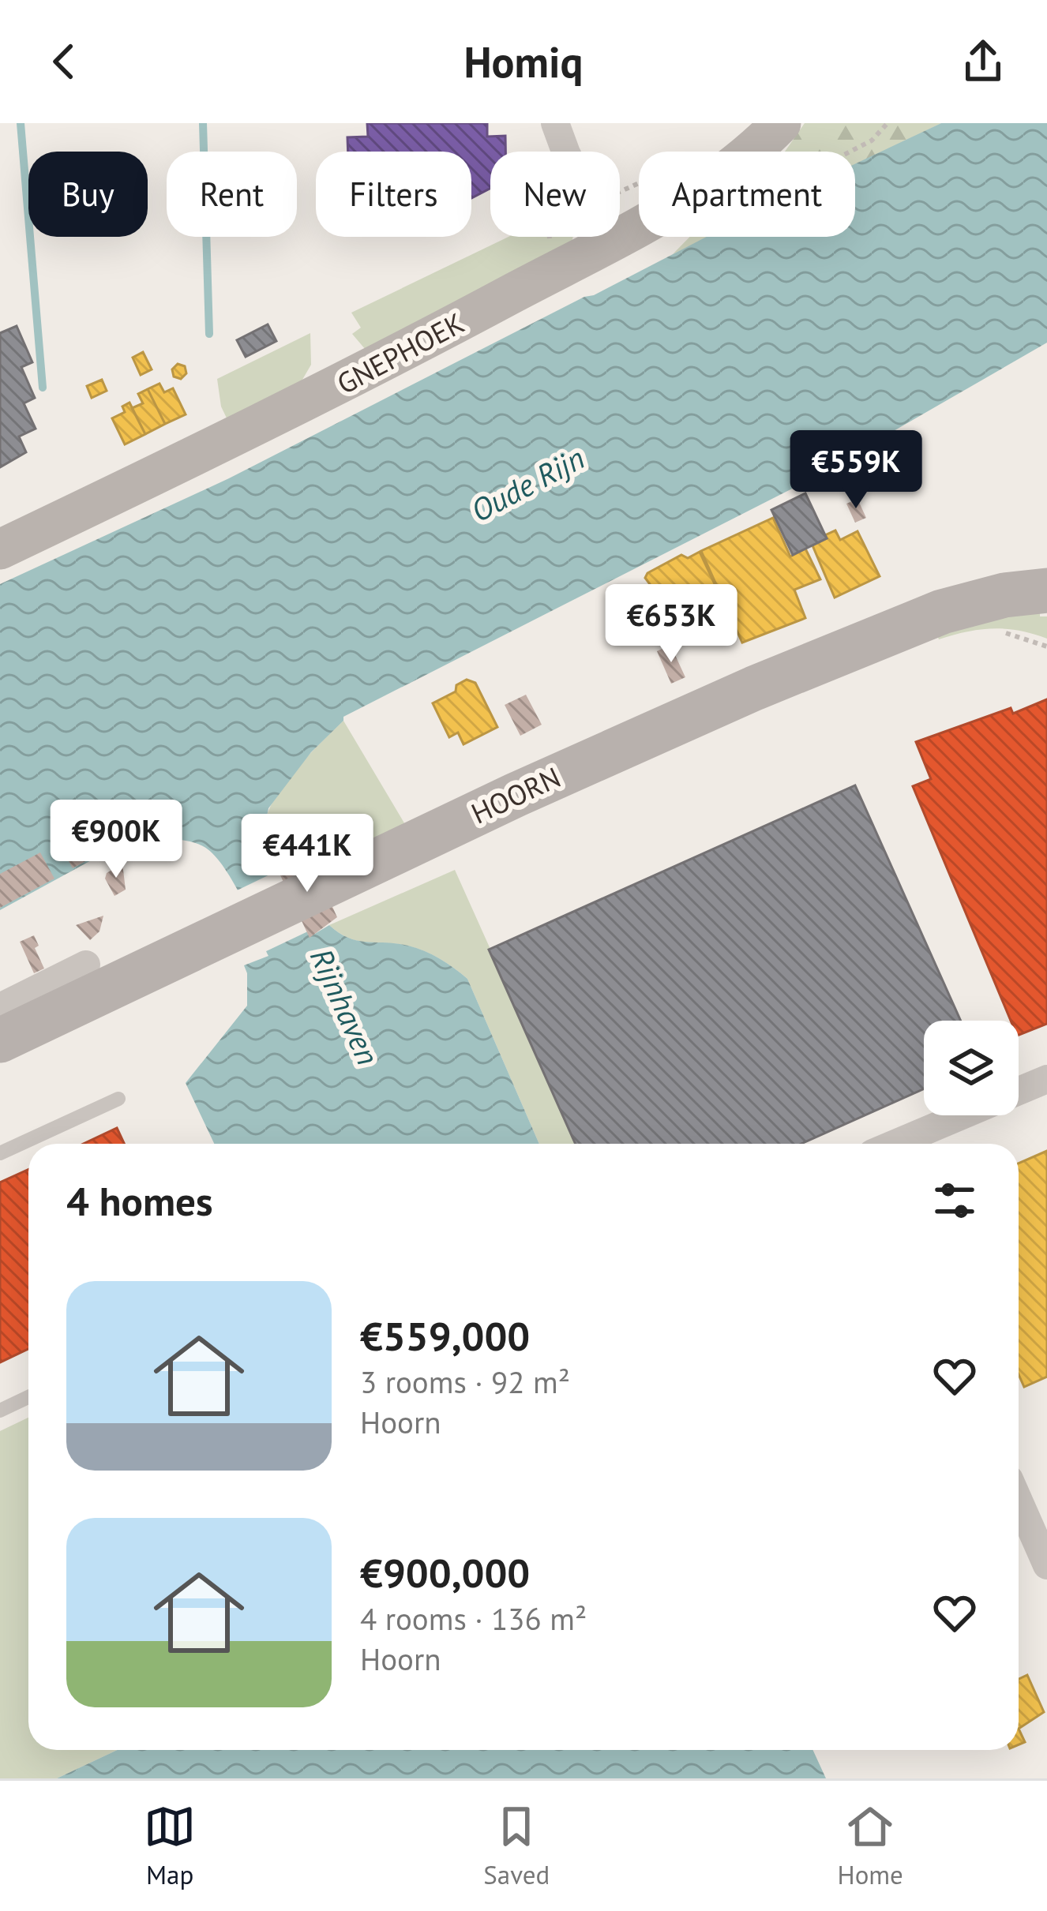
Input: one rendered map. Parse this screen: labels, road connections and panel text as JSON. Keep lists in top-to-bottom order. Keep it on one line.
{"streets":{"main road":["HOORN"],"street":["GNEPHOEK"]},"water":["Oude Rijn","Rijnhaven"],"page":{"header":"Homiq","chip":["Buy","Rent","Filters","New","Apartment"],"price":["€559K","€653K","€900K","€441K"],"heading":"4 homes","list":[{"name":"€559,000","note":"3 rooms · 92 m² · Hoorn"},{"name":"€900,000","note":"4 rooms · 136 m² · Hoorn"}],"tabs":["Map","Saved","Home"]}}
